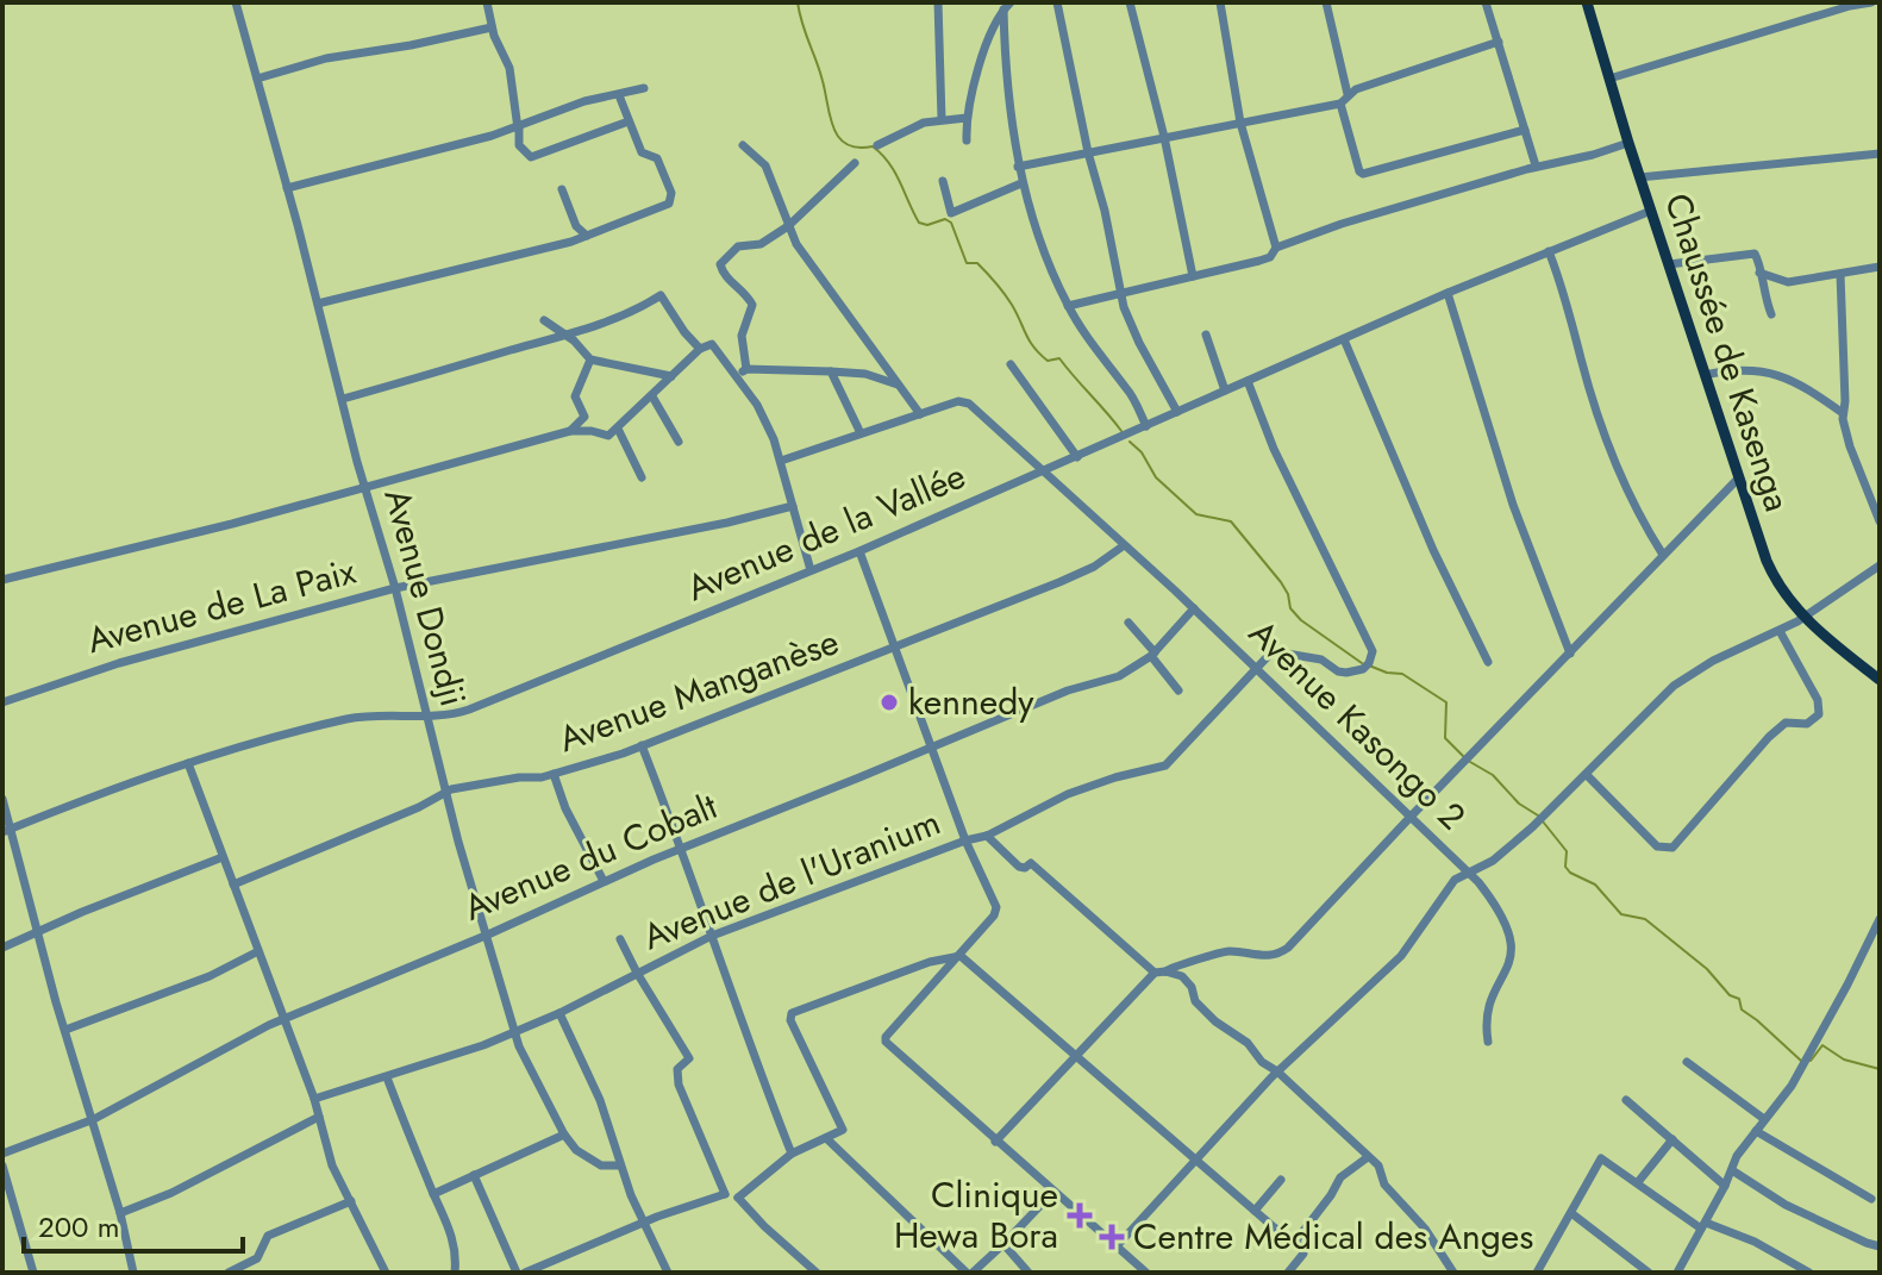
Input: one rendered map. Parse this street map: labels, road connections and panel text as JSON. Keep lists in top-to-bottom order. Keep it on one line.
{"streets":{"main road":["Chaussée de Kasenga"],"street":["Avenue de la Vallée","Avenue Dondji","Avenue de La Paix","Avenue Manganèse","Avenue Kasongo 2","Avenue du Cobalt","Avenue de l'Uranium"]},"crossings":[["Chaussée de Kasenga","Avenue de la Vallée"],["Avenue de la Vallée","Avenue Dondji"],["Avenue de la Vallée","Avenue Kasongo 2"],["Avenue Dondji","Avenue de La Paix"],["Avenue Dondji","Avenue Manganèse"],["Avenue Dondji","Avenue du Cobalt"],["Avenue Dondji","Avenue de l'Uranium"],["Avenue Manganèse","Avenue Kasongo 2"],["Avenue Kasongo 2","Avenue du Cobalt"],["Avenue Kasongo 2","Avenue de l'Uranium"]],"places":{"other":["kennedy"],"health":["Clinique Hewa Bora","Centre Médical des Anges"]},"scale_bar":"200 m"}
